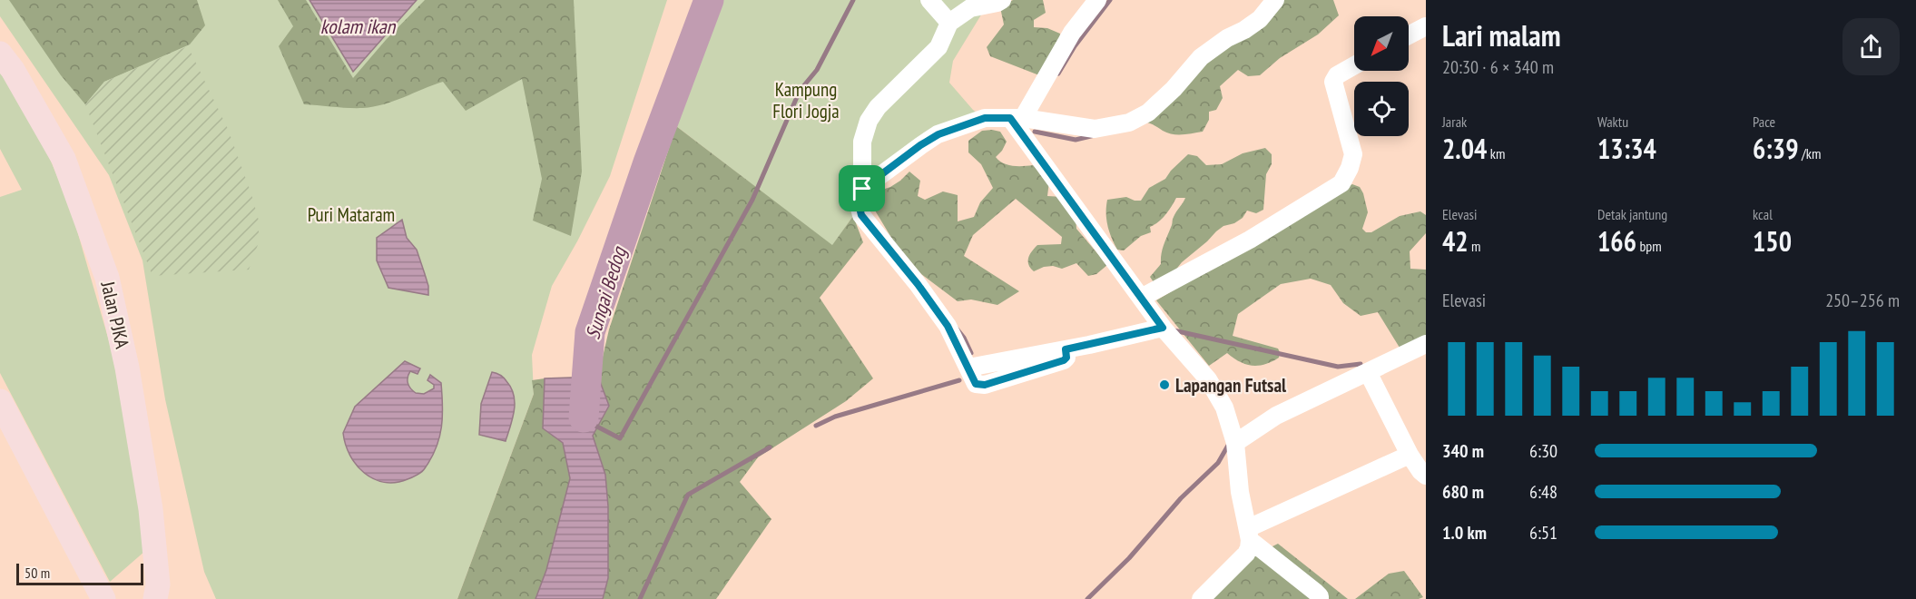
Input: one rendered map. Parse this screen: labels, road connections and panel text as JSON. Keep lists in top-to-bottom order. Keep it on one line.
{"streets":{"main road":["Jalan PJKA"]},"water":["kolam ikan","Sungai Bedog"],"parks":["Kampung Flori Jogja","Puri Mataram"],"places":["Lapangan Futsal"],"scale_bar":"50 m","north":"bottom left","page":{"heading":["Lari malam","20:30 · 6 × 340 m"],"stats":[["Jarak","2.04 km"],["Waktu","13:34"],["Pace","6:39 /km"],["Elevasi","42 m"],["Detak jantung","166 bpm"],["kcal","150"]],"chart":["Elevasi","250–256 m"],"list":[{"name":"340 m","note":"6:30"},{"name":"680 m","note":"6:48"},{"name":"1.0 km","note":"6:51"}],"scale":"50 m"}}
